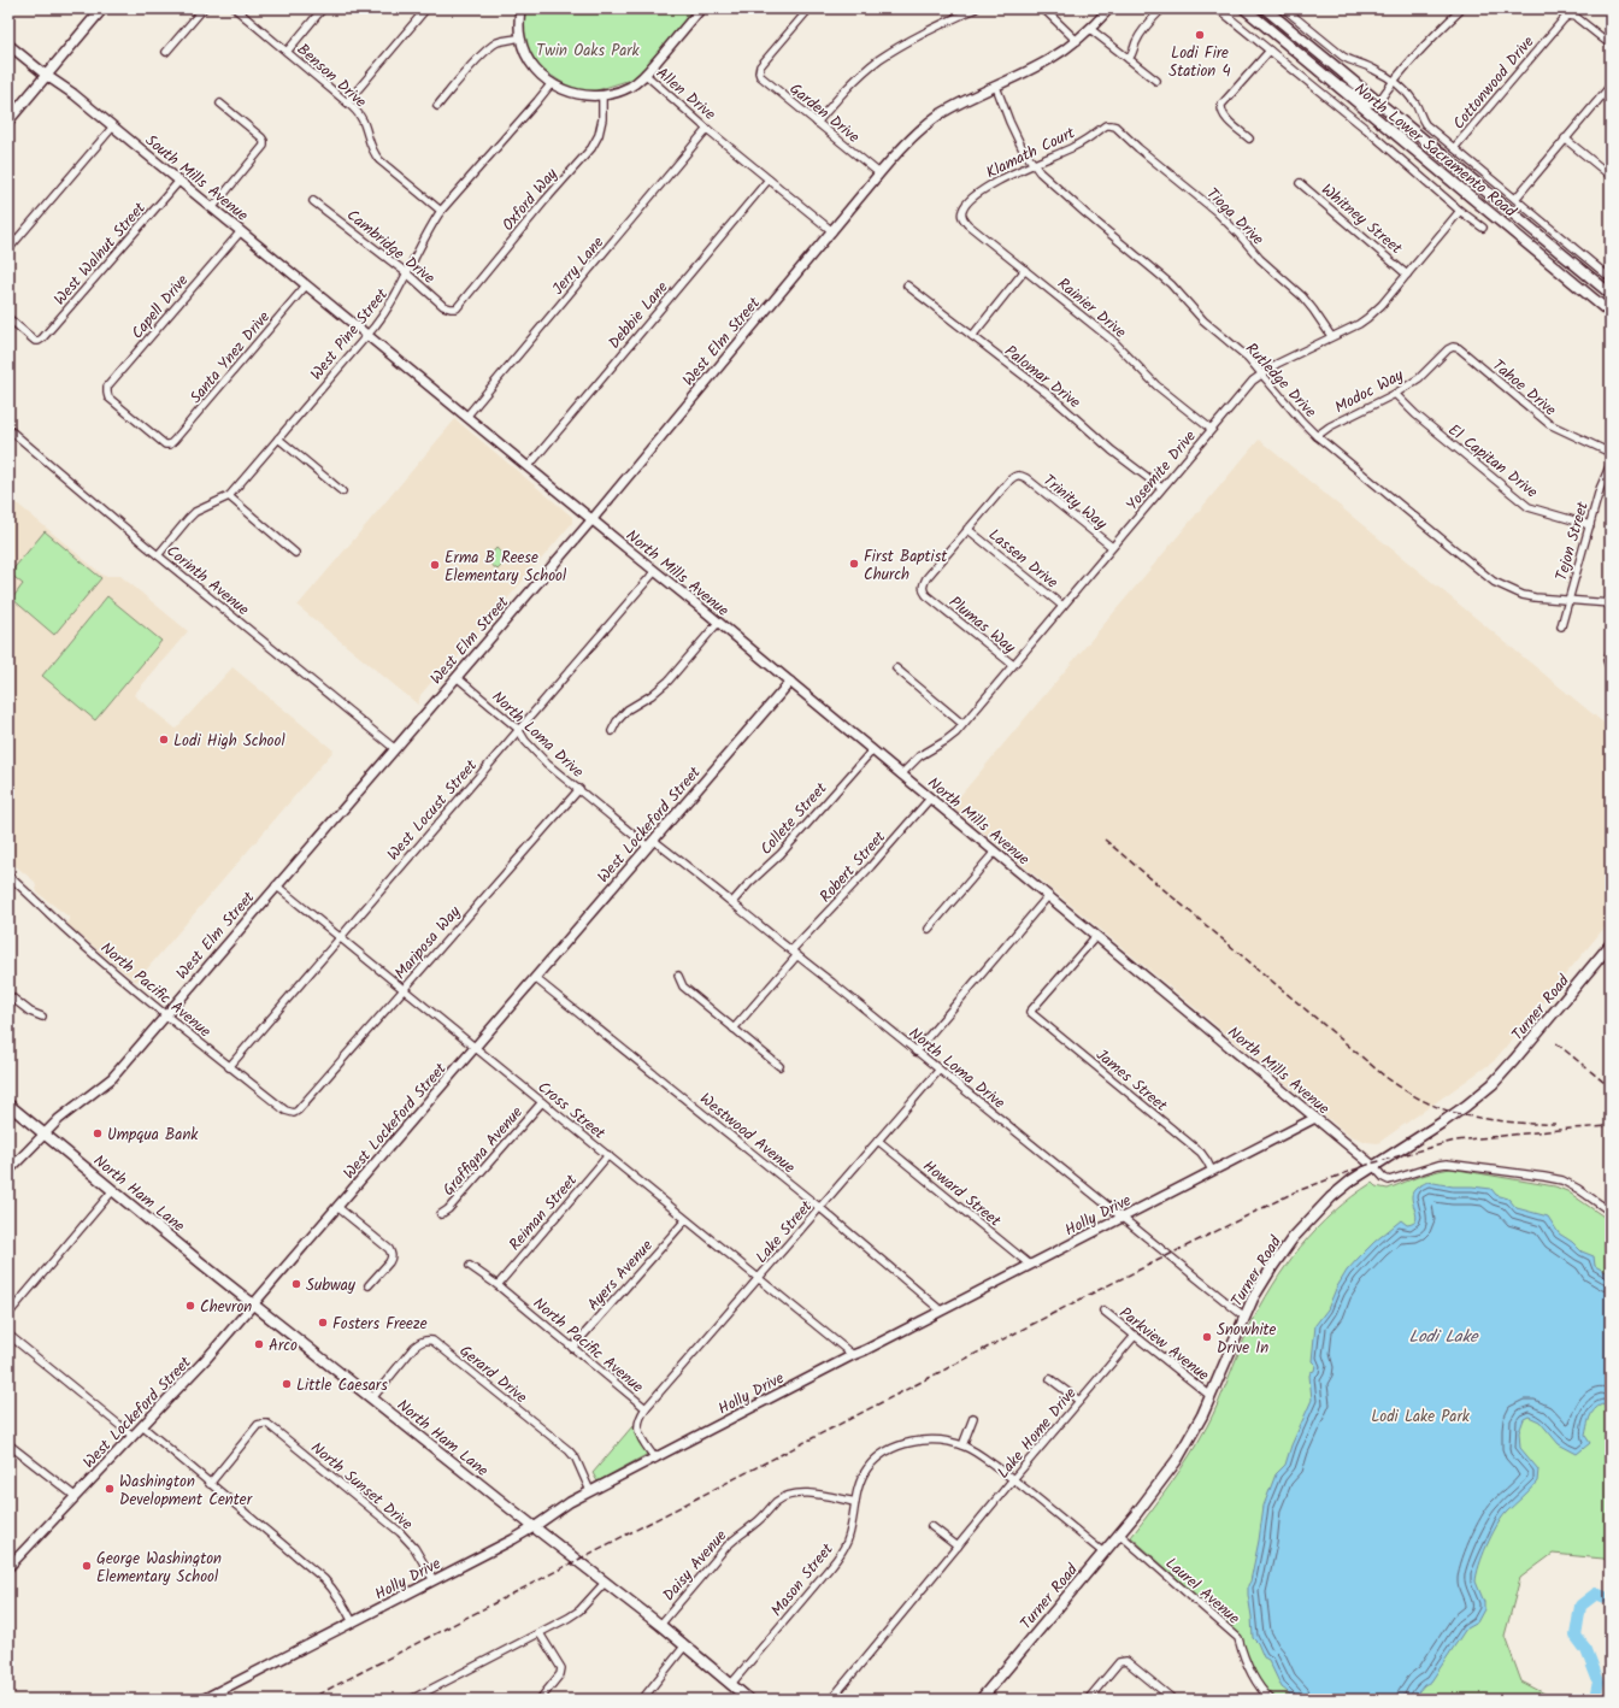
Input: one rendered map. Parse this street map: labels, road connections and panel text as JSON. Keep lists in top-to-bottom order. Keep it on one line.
{"streets":{"main road":["North Lower Sacramento Road","Turner Road","North Ham Lane"],"street":["Benson Drive","Cottonwood Drive","Allen Drive","Garden Drive","Klamath Court","South Mills Avenue","Oxford Way","Tioga Drive","Whitney Street","Cambridge Drive","West Walnut Street","Jerry Lane","Capell Drive","Rainier Drive","Debbie Lane","West Pine Street","West Elm Street","Santa Ynez Drive","Palomar Drive","Rutledge Drive","Tahoe Drive","Modoc Way","El Capitan Drive","Yosemite Drive","Trinity Way","Tejon Street","Lassen Drive","North Mills Avenue","Corinth Avenue","Plumas Way","North Loma Drive","West Locust Street","Collete Street","West Lockeford Street","Robert Street","Mariposa Way","North Pacific Avenue","James Street","Cross Street","Westwood Avenue","Graffigna Avenue","Howard Street","Reiman Street","Holly Drive","Lake Street","Ayers Avenue","Parkview Avenue","Gerard Drive","Lake Home Drive","North Sunset Drive","Daisy Avenue","Mason Street","Laurel Avenue"]},"crossings":[["Benson Drive","West Pine Street"],["Allen Drive","Oxford Way"],["Allen Drive","Jerry Lane"],["Allen Drive","Debbie Lane"],["Allen Drive","West Pine Street"],["Allen Drive","West Elm Street"],["Garden Drive","West Elm Street"],["Klamath Court","Tioga Drive"],["Klamath Court","Rainier Drive"],["Klamath Court","Rutledge Drive"],["South Mills Avenue","West Walnut Street"],["South Mills Avenue","Capell Drive"],["South Mills Avenue","West Pine Street"],["South Mills Avenue","Santa Ynez Drive"],["South Mills Avenue","North Mills Avenue"],["Oxford Way","Cambridge Drive"],["Tioga Drive","Yosemite Drive"],["Whitney Street","Yosemite Drive"],["Cambridge Drive","West Pine Street"],["Jerry Lane","North Mills Avenue"],["Capell Drive","Santa Ynez Drive"],["Rainier Drive","Yosemite Drive"],["Debbie Lane","North Mills Avenue"],["West Pine Street","North Mills Avenue"],["West Pine Street","Corinth Avenue"],["West Elm Street","Rutledge Drive"],["West Elm Street","North Mills Avenue"],["West Elm Street","Corinth Avenue"],["West Elm Street","North Loma Drive"],["West Elm Street","North Pacific Avenue"],["West Elm Street","Cross Street"],["West Elm Street","North Ham Lane"],["Palomar Drive","Yosemite Drive"],["Rutledge Drive","Modoc Way"],["Rutledge Drive","Yosemite Drive"],["Rutledge Drive","Tejon Street"],["Tahoe Drive","Modoc Way"],["Modoc Way","El Capitan Drive"],["El Capitan Drive","Tejon Street"],["Yosemite Drive","Trinity Way"],["Yosemite Drive","Lassen Drive"],["Yosemite Drive","North Mills Avenue"],["Yosemite Drive","Plumas Way"],["Trinity Way","Lassen Drive"],["Trinity Way","Plumas Way"],["Lassen Drive","Plumas Way"],["North Mills Avenue","West Locust Street"],["North Mills Avenue","Collete Street"],["North Mills Avenue","West Lockeford Street"],["North Mills Avenue","Robert Street"],["North Mills Avenue","Turner Road"],["North Mills Avenue","James Street"],["North Mills Avenue","Holly Drive"],["North Loma Drive","West Locust Street"],["North Loma Drive","Collete Street"],["North Loma Drive","West Lockeford Street"],["North Loma Drive","Robert Street"],["North Loma Drive","Mariposa Way"],["North Loma Drive","Turner Road"],["North Loma Drive","Holly Drive"],["North Loma Drive","Lake Street"],["West Locust Street","North Pacific Avenue"],["West Locust Street","Cross Street"],["West Lockeford Street","Cross Street"],["West Lockeford Street","Westwood Avenue"],["West Lockeford Street","North Ham Lane"],["Mariposa Way","North Pacific Avenue"],["Mariposa Way","Cross Street"],["North Pacific Avenue","Reiman Street"],["North Pacific Avenue","Holly Drive"],["North Pacific Avenue","Lake Street"],["North Pacific Avenue","Ayers Avenue"],["Turner Road","Parkview Avenue"],["Turner Road","Laurel Avenue"],["James Street","Holly Drive"],["Cross Street","Graffigna Avenue"],["Cross Street","Reiman Street"],["Cross Street","Holly Drive"],["Cross Street","Lake Street"],["Cross Street","Ayers Avenue"],["Westwood Avenue","Holly Drive"],["Westwood Avenue","Lake Street"],["North Ham Lane","Holly Drive"],["North Ham Lane","Gerard Drive"],["North Ham Lane","Daisy Avenue"],["North Ham Lane","Mason Street"],["Howard Street","Holly Drive"],["Howard Street","Lake Street"],["Holly Drive","Gerard Drive"],["Holly Drive","North Sunset Drive"],["Parkview Avenue","Lake Home Drive"],["Lake Home Drive","Mason Street"],["Daisy Avenue","Mason Street"]],"water":["Lodi Lake"],"parks":["Twin Oaks Park","Lodi Lake Park"],"places":["Lodi Fire Station 4","First Baptist Church","Erma B Reese Elementary School","Lodi High School","Umpqua Bank","Subway","Chevron","Fosters Freeze","Snowhite Drive In","Arco","Little Caesars","Washington Development Center","George Washington Elementary School"]}
